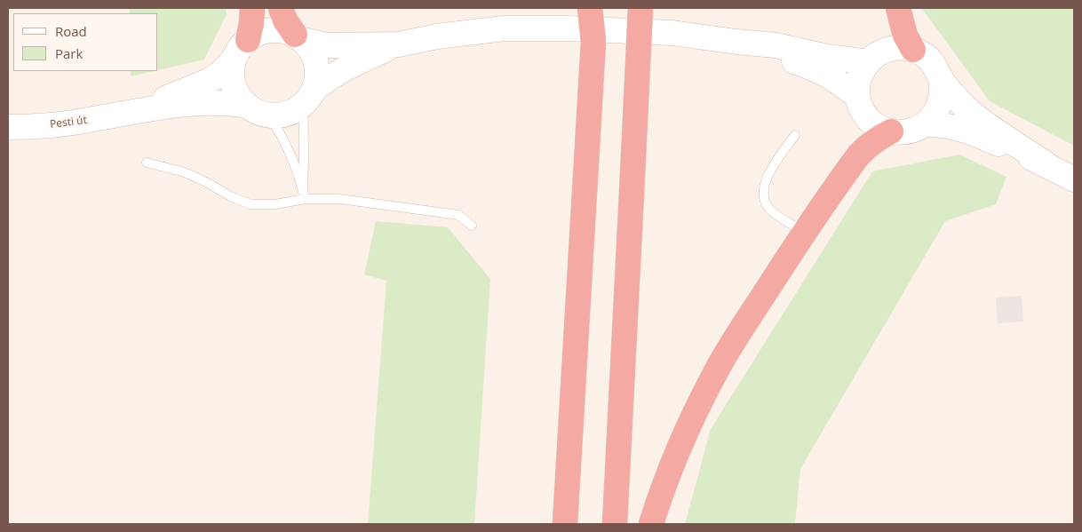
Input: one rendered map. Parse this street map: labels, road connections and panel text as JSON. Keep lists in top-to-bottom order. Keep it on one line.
{"streets":{"main road":["Pesti út"]},"legend":["Road","Park"]}
